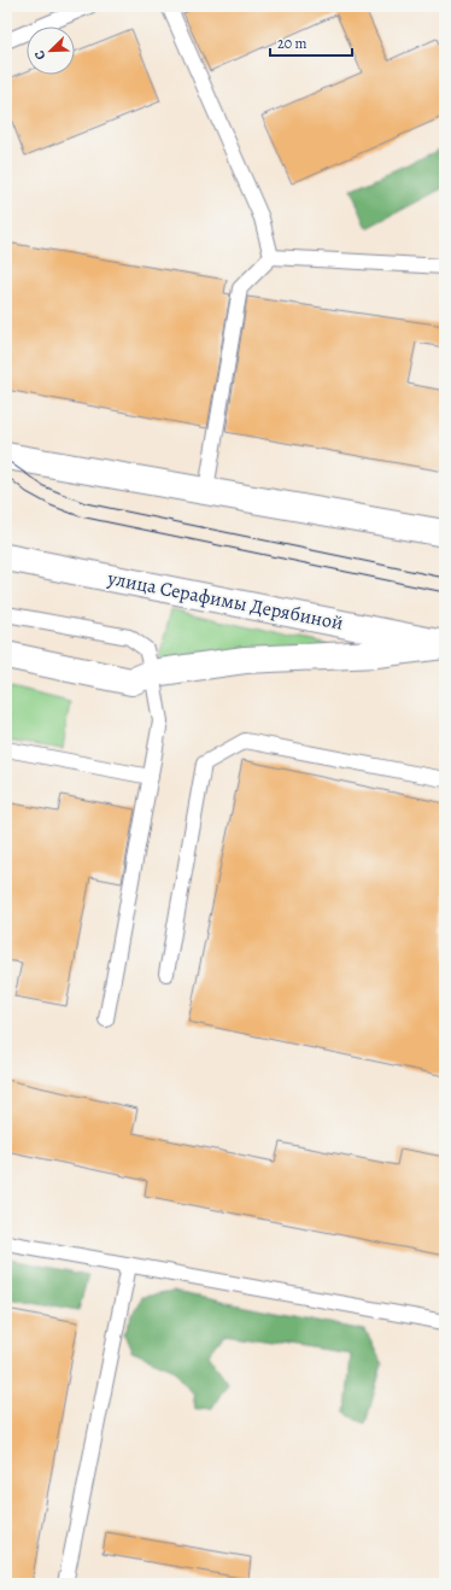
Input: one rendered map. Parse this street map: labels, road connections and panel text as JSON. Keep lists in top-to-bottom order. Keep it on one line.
{"streets":{"main road":["улица Серафимы Дерябиной"]},"scale_bar":"20 m","north":"bottom left"}
